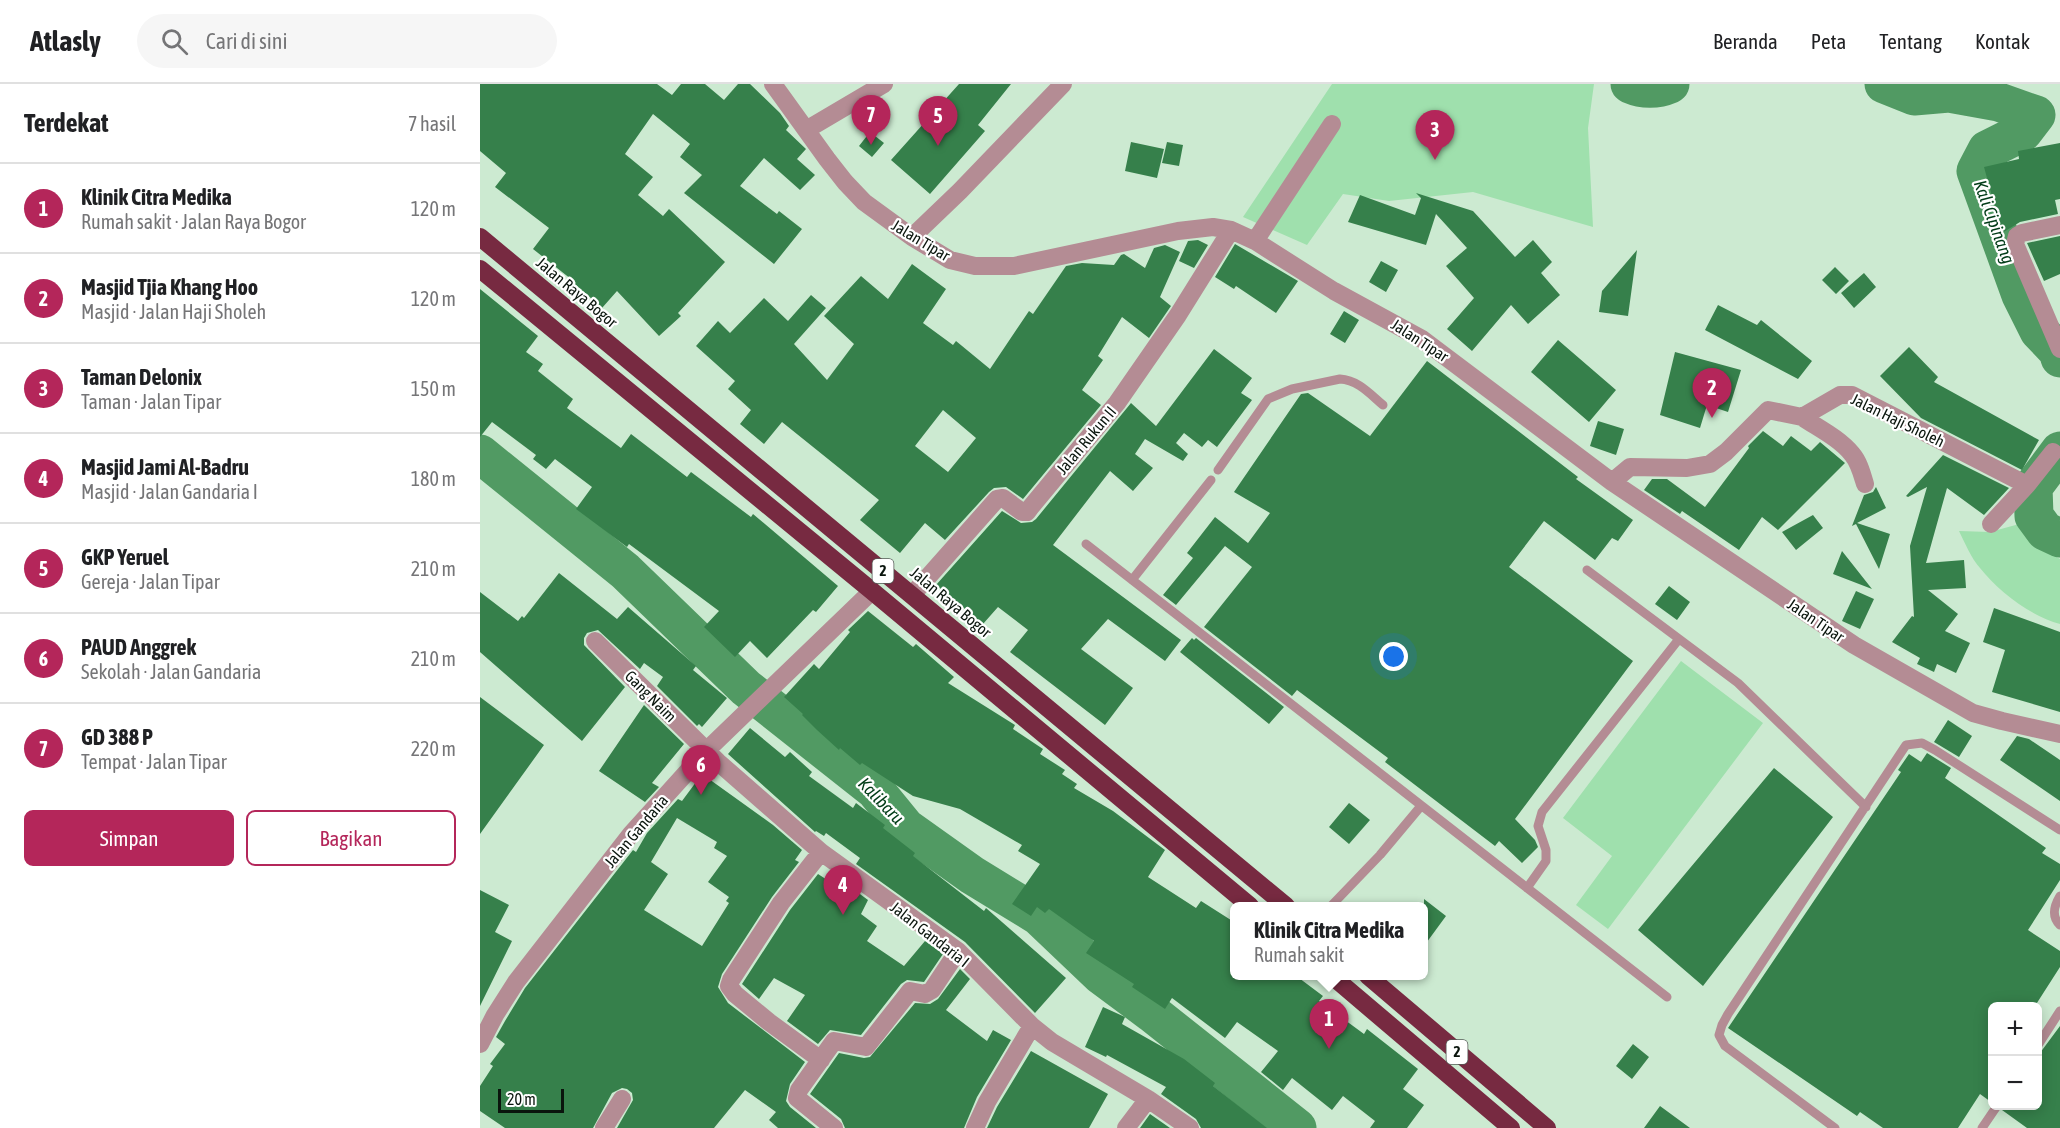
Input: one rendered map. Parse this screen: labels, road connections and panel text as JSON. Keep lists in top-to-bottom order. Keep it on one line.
{"streets":{"highway":["Jalan Raya Bogor","2"],"street":["Jalan Tipar","Jalan Haji Sholeh","Jalan Rukun II","Gang Naim","Jalan Gandaria","Jalan Gandaria I"]},"crossings":[["Jalan Tipar","Jalan Rukun II"],["Jalan Raya Bogor","Jalan Rukun II"],["2","Jalan Gandaria"],["Gang Naim","Jalan Gandaria"],["Gang Naim","Jalan Gandaria I"],["Jalan Gandaria","Jalan Gandaria I"]],"water":["Kali Cipinang","Kalibaru"],"scale_bar":"20 m","page":{"header":"Atlasly","search":"Cari di sini","nav":["Beranda","Peta","Tentang","Kontak"],"heading":["Terdekat","7 hasil"],"pins":["7","5","3","2","6","4","1"],"list":[{"mark":"1","name":"Klinik Citra Medika","note":"Rumah sakit · Jalan Raya Bogor","value":"120 m"},{"mark":"2","name":"Masjid Tjia Khang Hoo","note":"Masjid · Jalan Haji Sholeh","value":"120 m"},{"mark":"3","name":"Taman Delonix","note":"Taman · Jalan Tipar","value":"150 m"},{"mark":"4","name":"Masjid Jami Al-Badru","note":"Masjid · Jalan Gandaria I","value":"180 m"},{"mark":"5","name":"GKP Yeruel","note":"Gereja · Jalan Tipar","value":"210 m"},{"mark":"6","name":"PAUD Anggrek","note":"Sekolah · Jalan Gandaria","value":"210 m"},{"mark":"7","name":"GD 388 P","note":"Tempat · Jalan Tipar","value":"220 m"}],"buttons":["Simpan","Bagikan"],"popup":["Klinik Citra Medika","Rumah sakit"],"map_buttons":["+","−"],"scale":"20 m"}}
